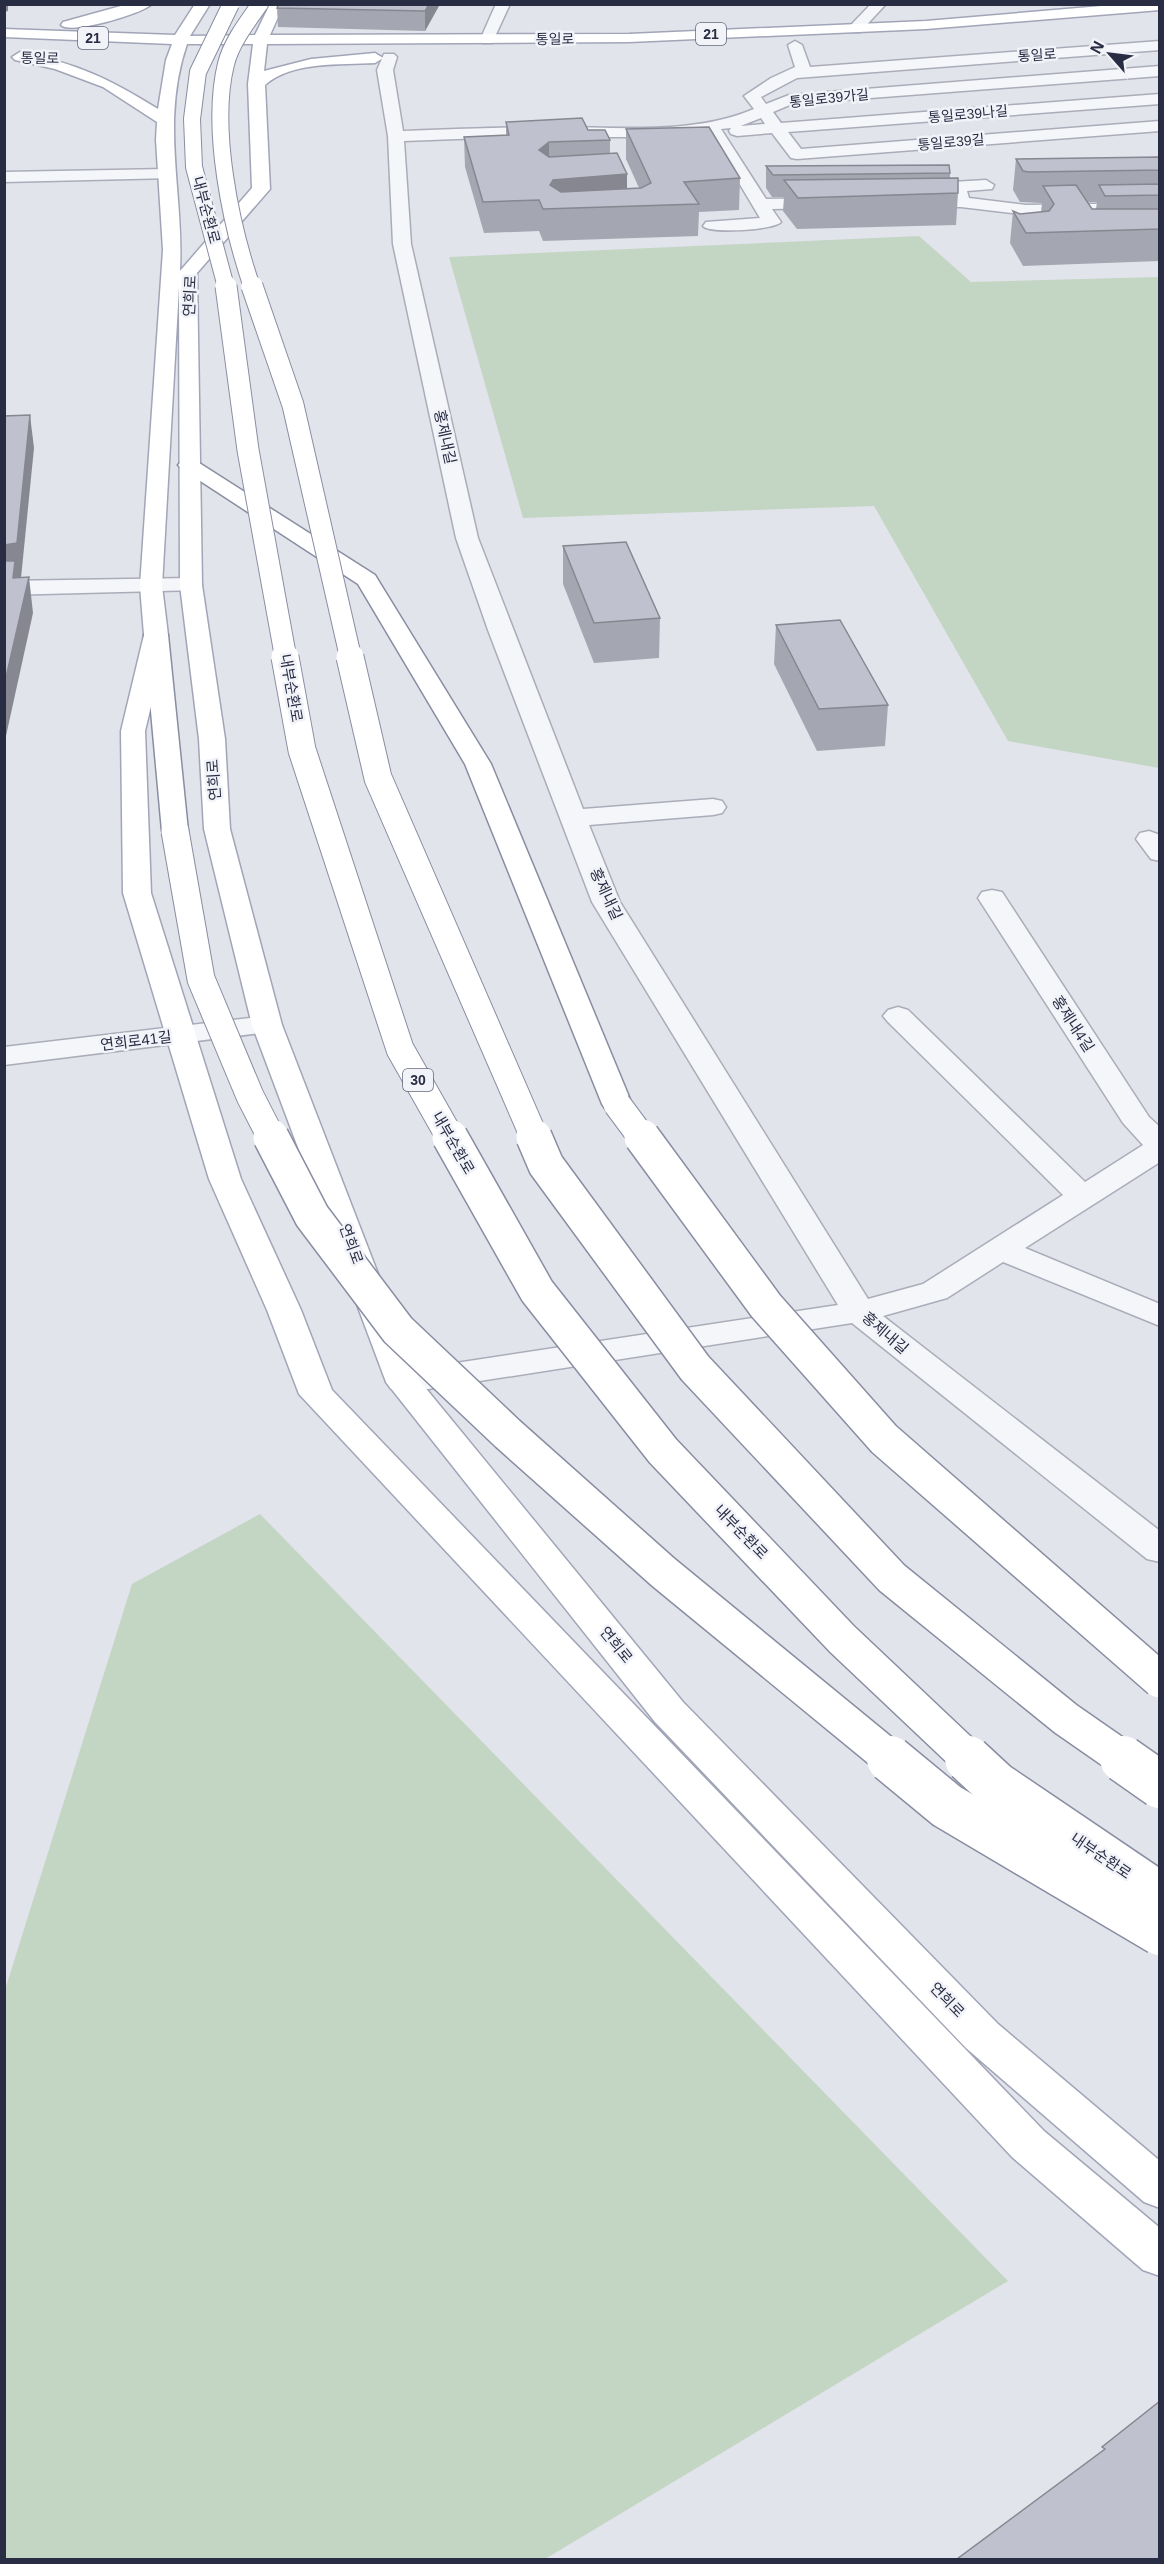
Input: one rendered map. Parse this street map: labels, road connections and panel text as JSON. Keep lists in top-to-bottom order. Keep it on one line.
{"streets":{"main road":["21","통일로","내부순환로","연희로","30"],"street":["통일로39가길","통일로39나길","통일로39길","홍제내길","홍제내4길","연희로41길"]},"crossings":[["통일로","통일로39가길"],["통일로","통일로39길"],["통일로","연희로"],["통일로39가길","통일로39나길"],["통일로39가길","통일로39길"],["통일로39가길","홍제내길"],["통일로39나길","통일로39길"],["연희로","홍제내4길"],["연희로","연희로41길"],["홍제내길","홍제내4길"]],"north":"top left"}
